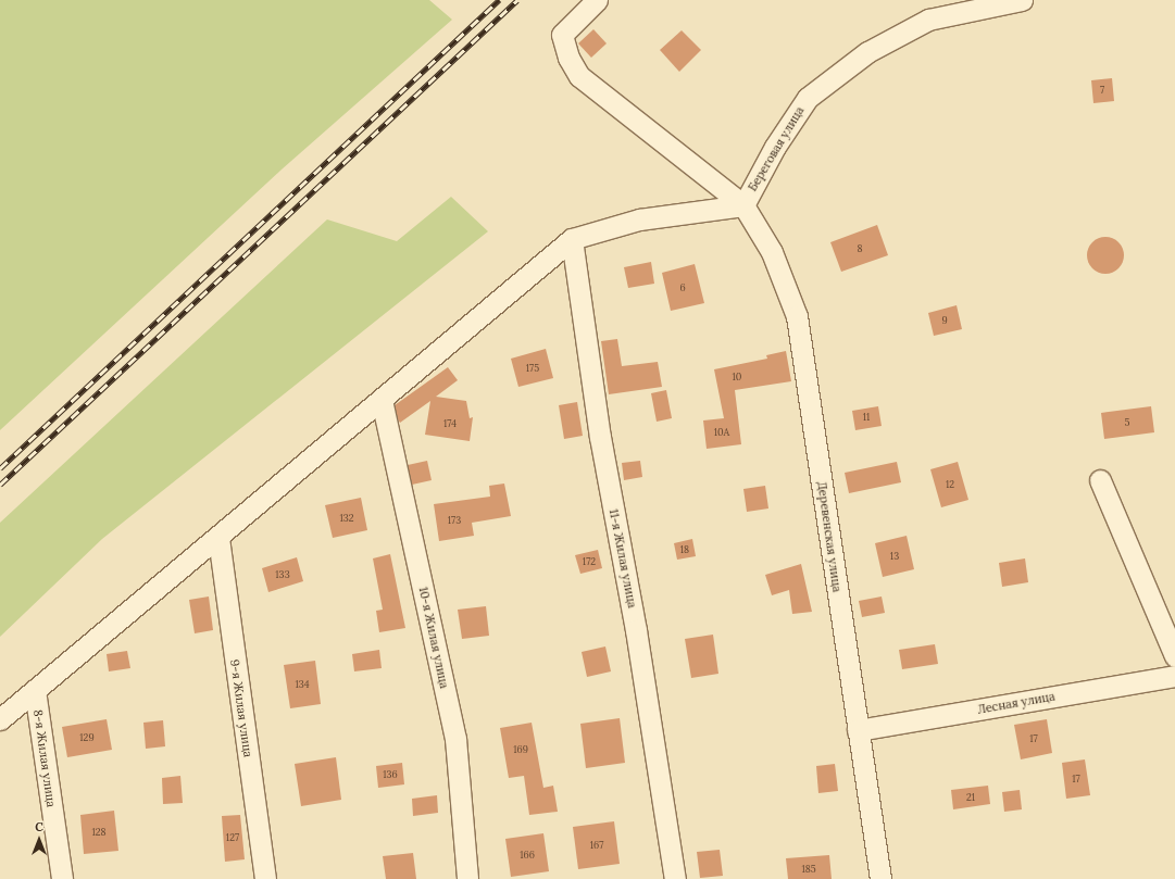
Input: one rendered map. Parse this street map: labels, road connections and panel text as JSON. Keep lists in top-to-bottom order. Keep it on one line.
{"streets":{"street":["Береговая улица","Деревенская улица","11-я Жилая улица","10-я Жилая улица","Лесная улица","9-я Жилая улица","8-я Жилая улица"]},"crossings":[["Береговая улица","Деревенская улица"],["Деревенская улица","Лесная улица"]],"house_numbers":["7","8","6","9","175","10","11","5","174","10А","12","132","173","18","13","172","133","134","129","17","169","136","17","21","128","127","167","166","185"],"north":"top"}
